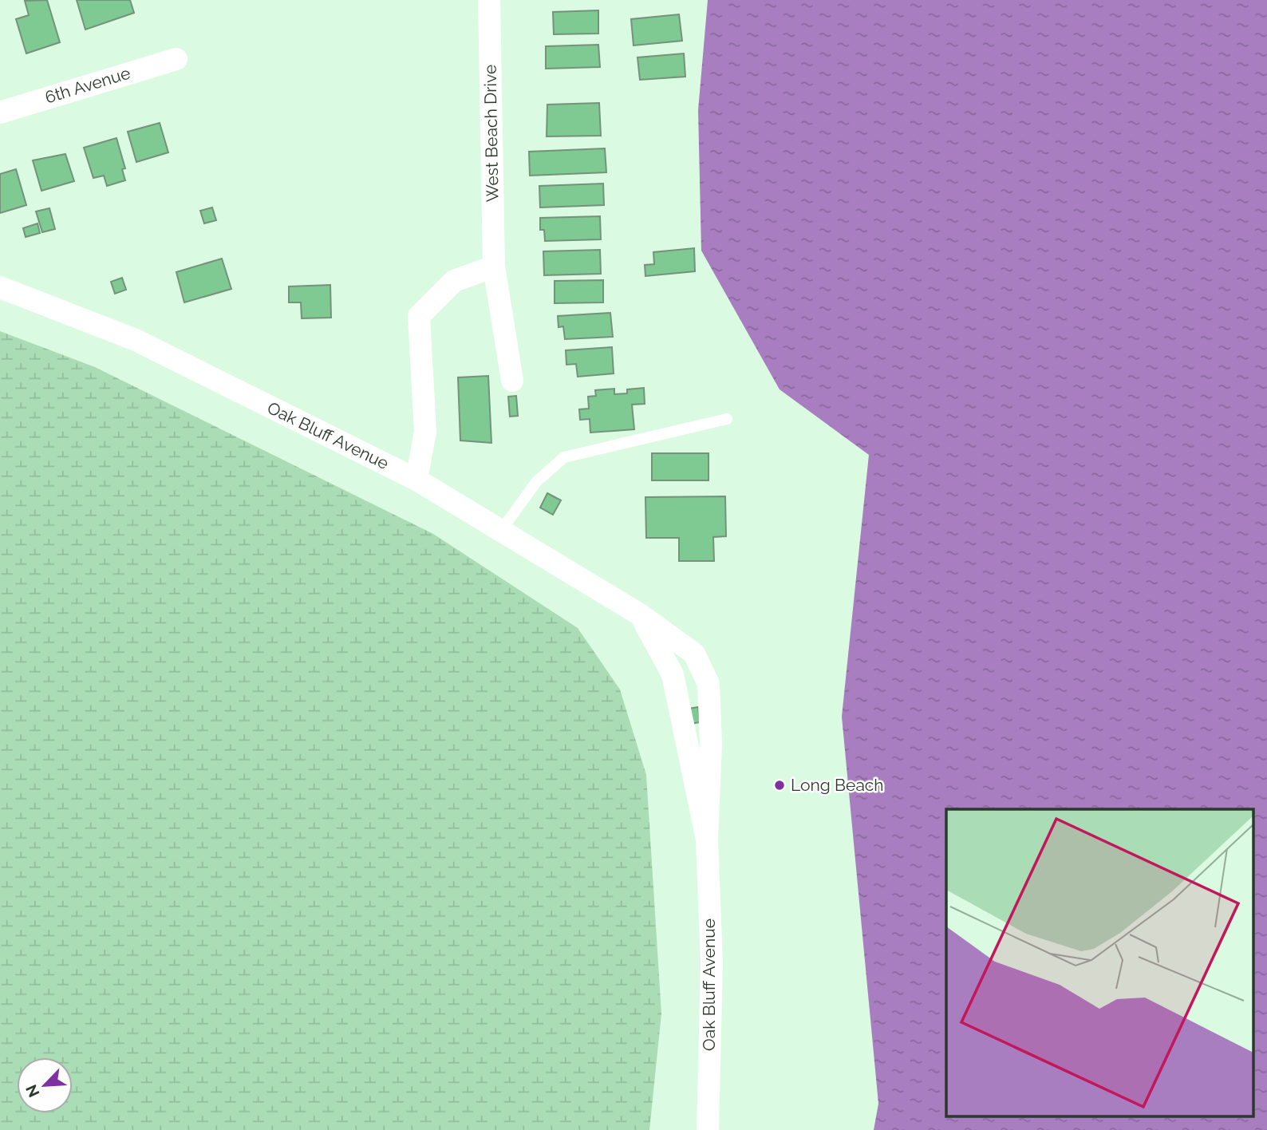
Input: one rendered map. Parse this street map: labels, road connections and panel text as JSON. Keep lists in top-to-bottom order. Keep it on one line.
{"streets":{"street":["6th Avenue","West Beach Drive","Oak Bluff Avenue"]},"places":["Long Beach"],"north":"bottom left"}
